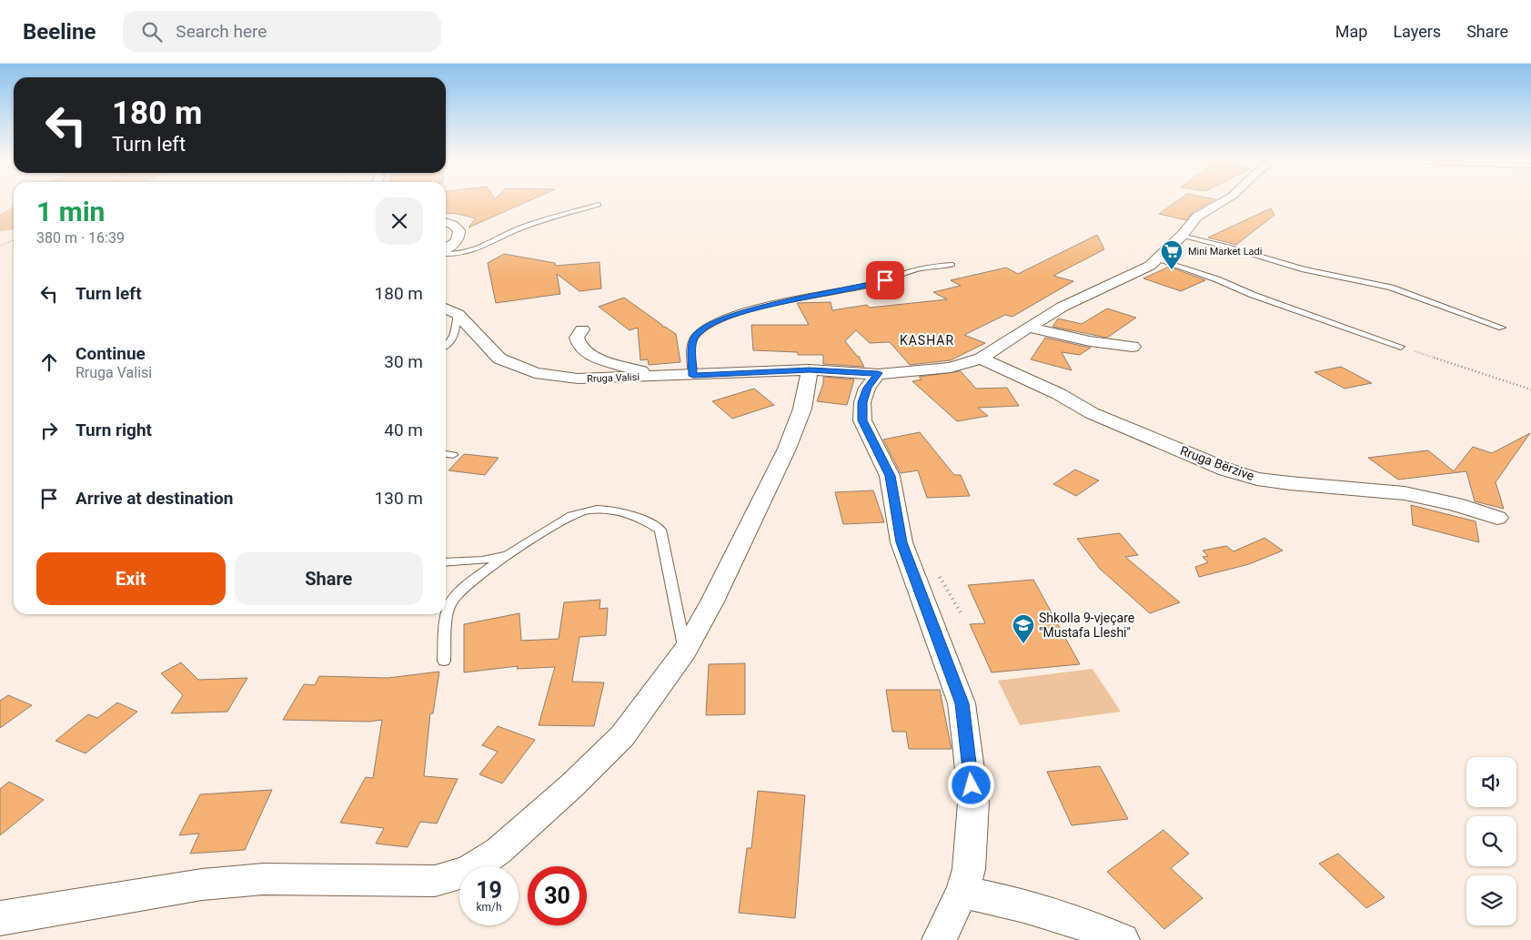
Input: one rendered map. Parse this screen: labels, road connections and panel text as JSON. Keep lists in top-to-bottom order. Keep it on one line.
{"streets":{"street":["Rruga Valisi","Rruga Bërzive"]},"crossings":[["Rruga Valisi","Rruga Bërzive"]],"districts":["KASHAR"],"places":{"supermarket":["Mini Market Ladi"],"school or university":["Shkolla 9-vjeçare \"Mustafa Lleshi\""]},"page":{"header":"Beeline","search":"Search here","nav":["Map","Layers","Share"],"turn":["180 m","Turn left"],"heading":["1 min","380 m · 16:39"],"list":[{"name":"Turn left","value":"180 m"},{"name":"Continue","note":"Rruga Valisi","value":"30 m"},{"name":"Turn right","value":"40 m"},{"name":"Arrive at destination","value":"130 m"}],"buttons":["Exit","Share"],"speed":"19 km/h","limit":"30"}}
